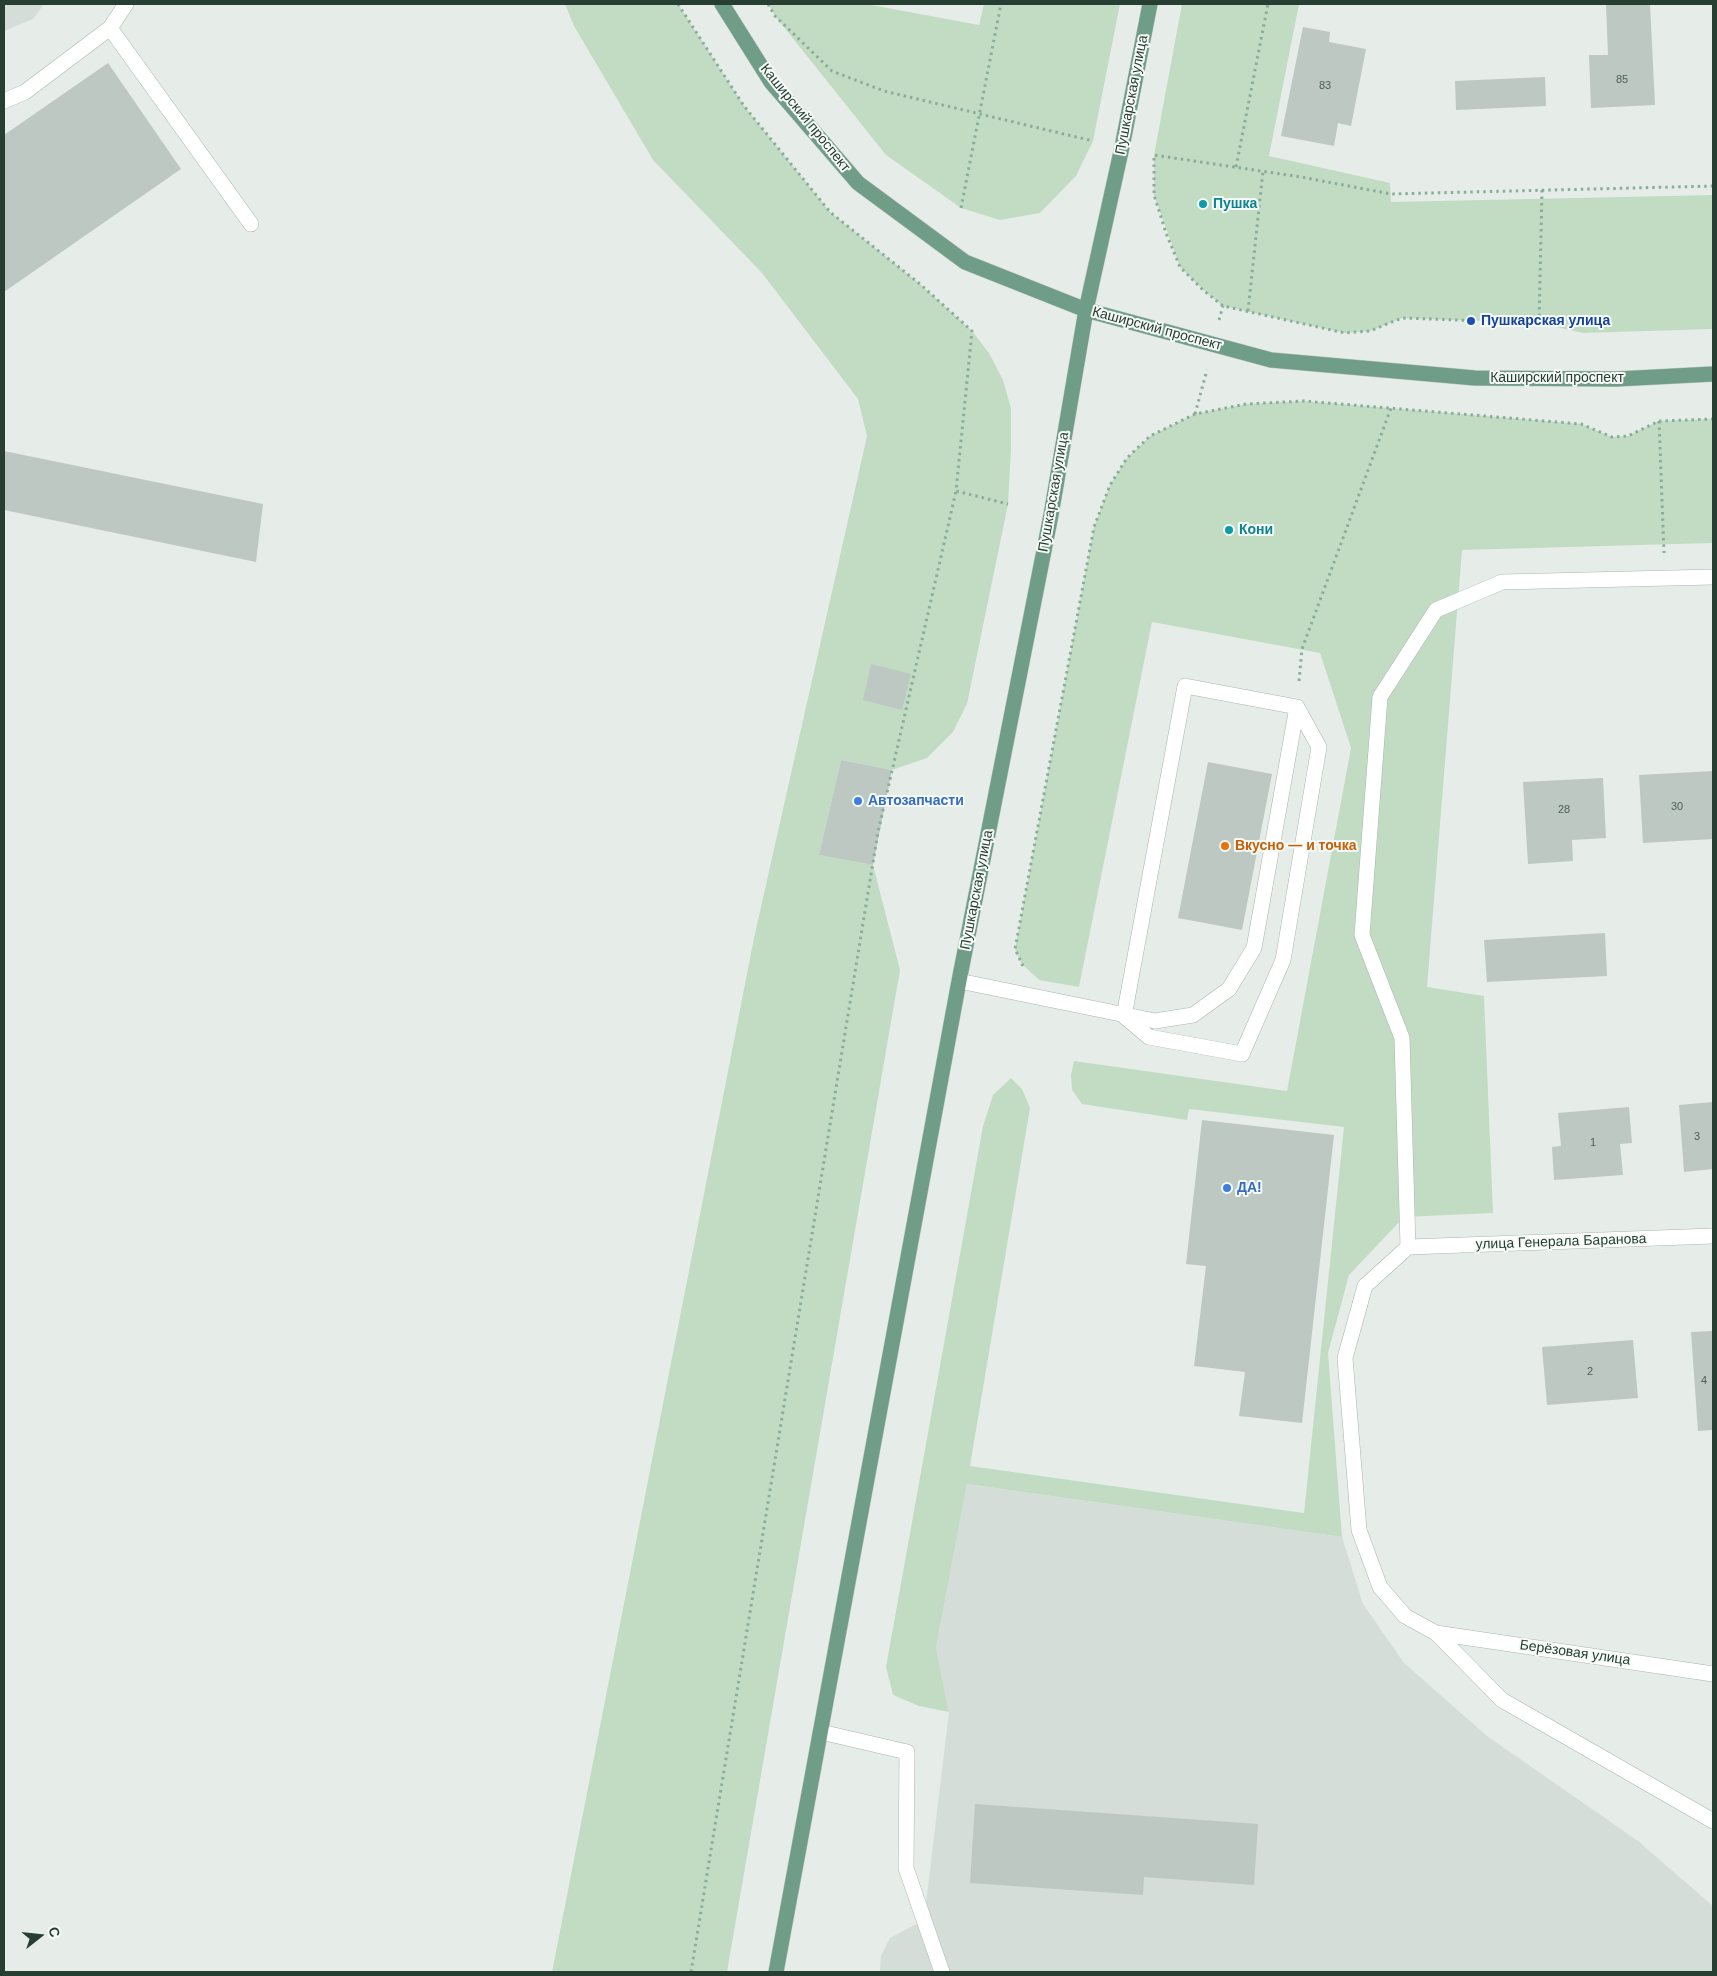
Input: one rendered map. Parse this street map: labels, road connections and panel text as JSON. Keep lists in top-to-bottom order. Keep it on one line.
{"streets":{"main road":["Пушкарская улица","Каширский проспект"],"street":["улица Генерала Баранова","Берёзовая улица"]},"crossings":[["Пушкарская улица","Каширский проспект"]],"places":["Пушка","Пушкарская улица","Кони","Автозапчасти","Вкусно — и точка","ДА!"],"house_numbers":["85","83","30","28","3","1","2","4"],"north":"right"}
